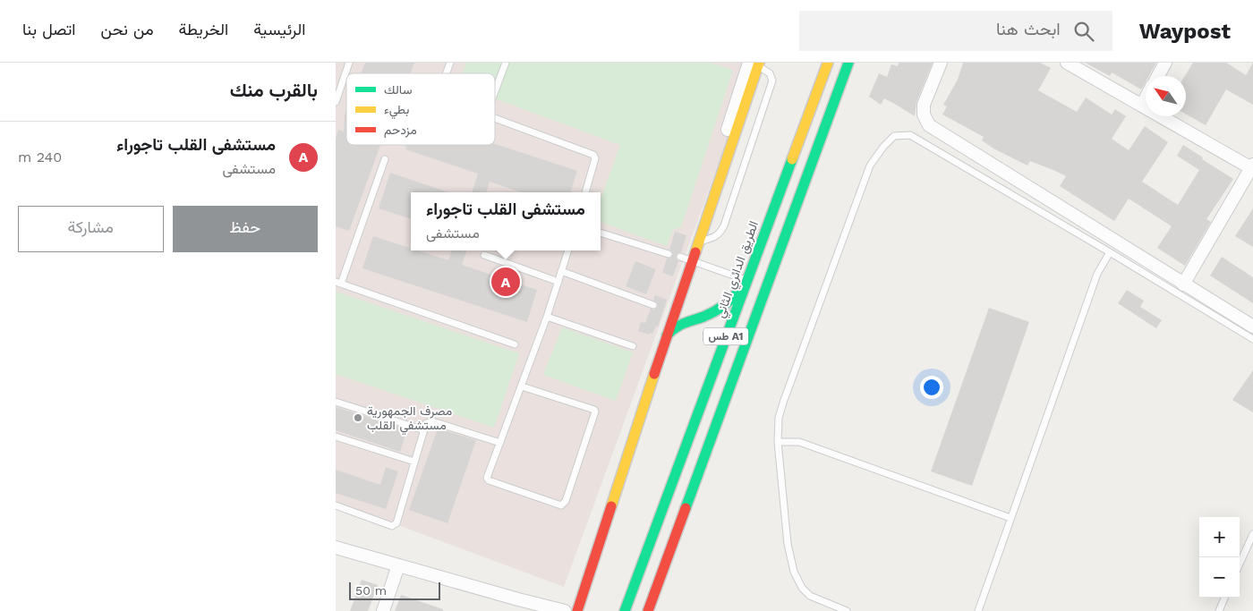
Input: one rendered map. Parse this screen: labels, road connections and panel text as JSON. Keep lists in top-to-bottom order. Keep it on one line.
{"streets":{"main road":["الطريق الدائري الثاني","طس A1"]},"places":["مصرف الجمهورية مستشفي القلب"],"legend":["سالك","بطيء","مزدحم"],"scale_bar":"50 m","north":"top left","page":{"header":"Waypost","search":"ابحث هنا","nav":["الرئيسية","الخريطة","من نحن","اتصل بنا"],"heading":"بالقرب منك","list":[{"mark":"A","name":"مستشفى القلب تاجوراء","note":"مستشفى","value":"240 m"}],"popup":["مستشفى القلب تاجوراء","مستشفى"],"buttons":["حفظ","مشاركة"],"pins":"A","map_buttons":["+","−"],"scale":"50 m"}}
